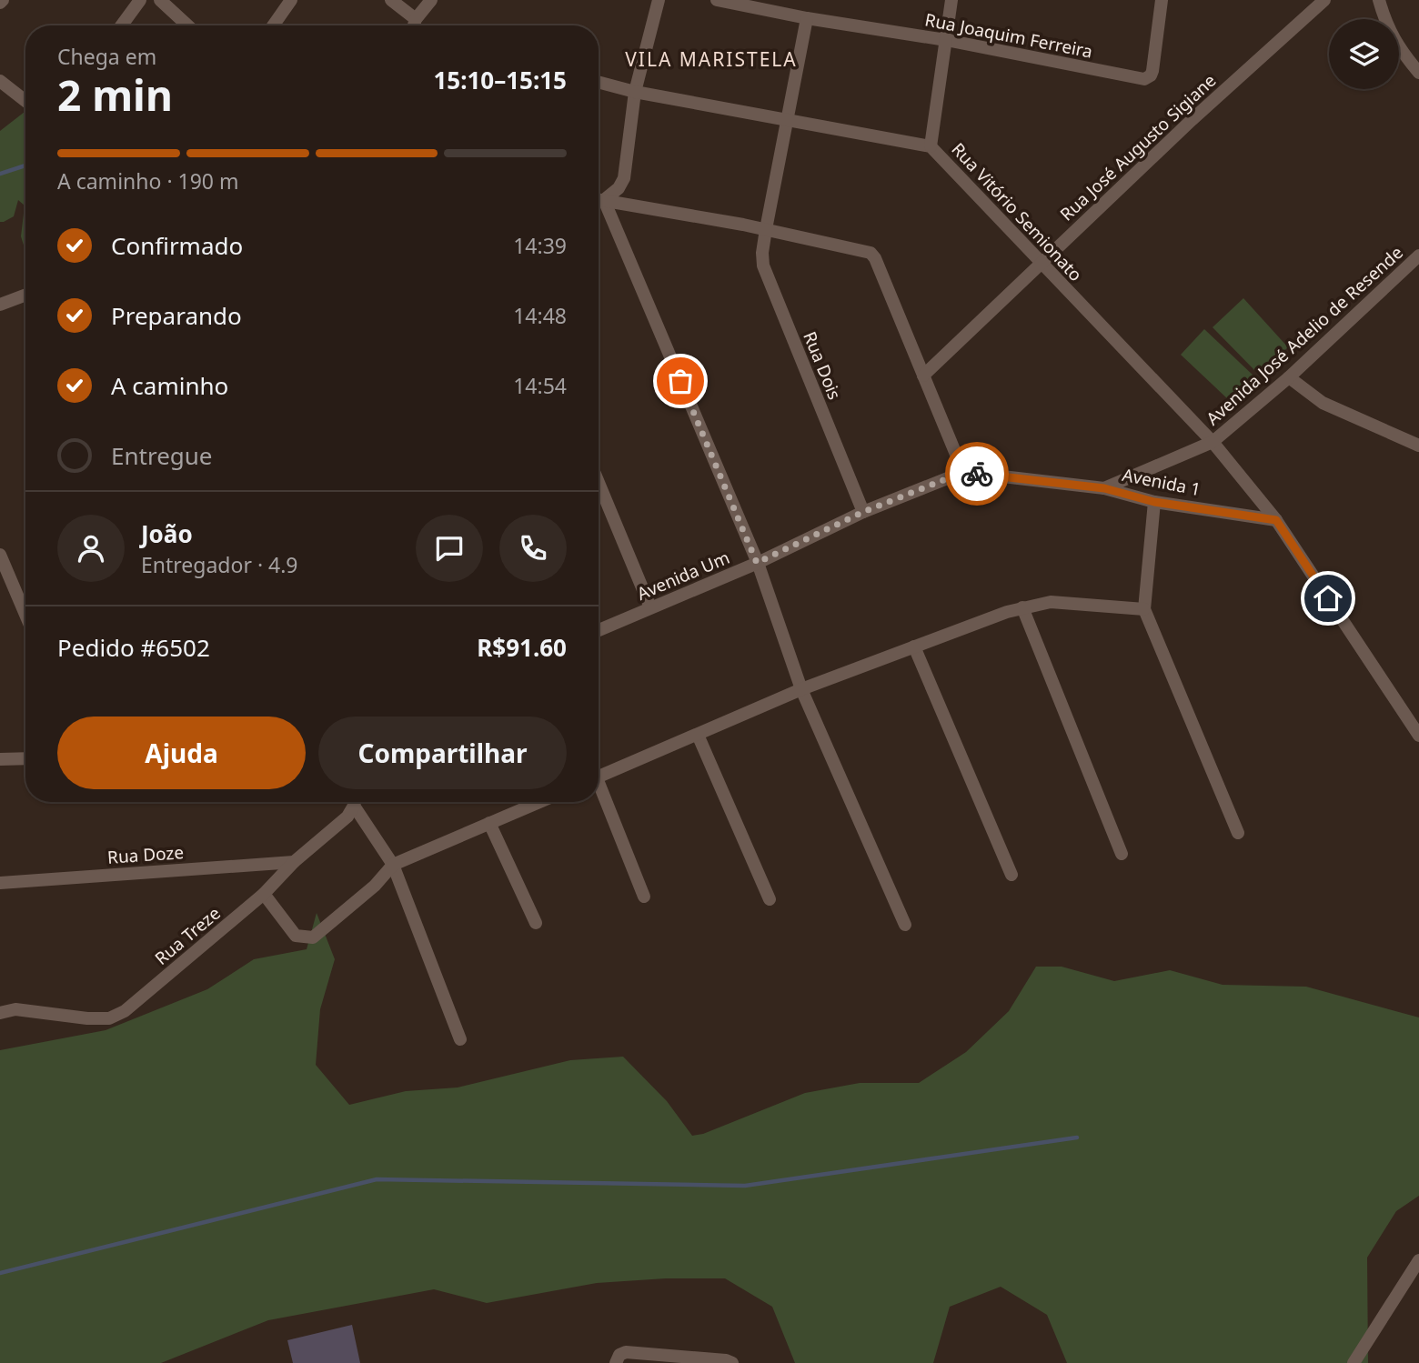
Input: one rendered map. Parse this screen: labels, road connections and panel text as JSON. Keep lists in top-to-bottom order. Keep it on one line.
{"streets":{"street":["Rua Joaquim Ferreira","Rua José Augusto Sigiane","Rua Vitório Semionato","Avenida José Adelio de Resende","Rua Dois","Avenida 1","Avenida Um","Rua Doze","Rua Treze"]},"crossings":[["Rua Joaquim Ferreira","Rua Dois"],["Rua José Augusto Sigiane","Rua Vitório Semionato"],["Rua Vitório Semionato","Avenida José Adelio de Resende"],["Rua Vitório Semionato","Rua Dois"],["Rua Vitório Semionato","Avenida 1"],["Avenida José Adelio de Resende","Avenida 1"],["Rua Dois","Avenida Um"],["Avenida 1","Avenida Um"],["Rua Doze","Rua Treze"]],"districts":["VILA MARISTELA"],"page":{"heading":["2 min","Chega em","15:10–15:15"],"panel":["João","Entregador · 4.9","Pedido #6502","R$91.60"],"bar":"A caminho · 190 m","list":[["Confirmado","14:39"],["Preparando","14:48"],["A caminho","14:54"],"Entregue"],"buttons":["Ajuda","Compartilhar"]}}
